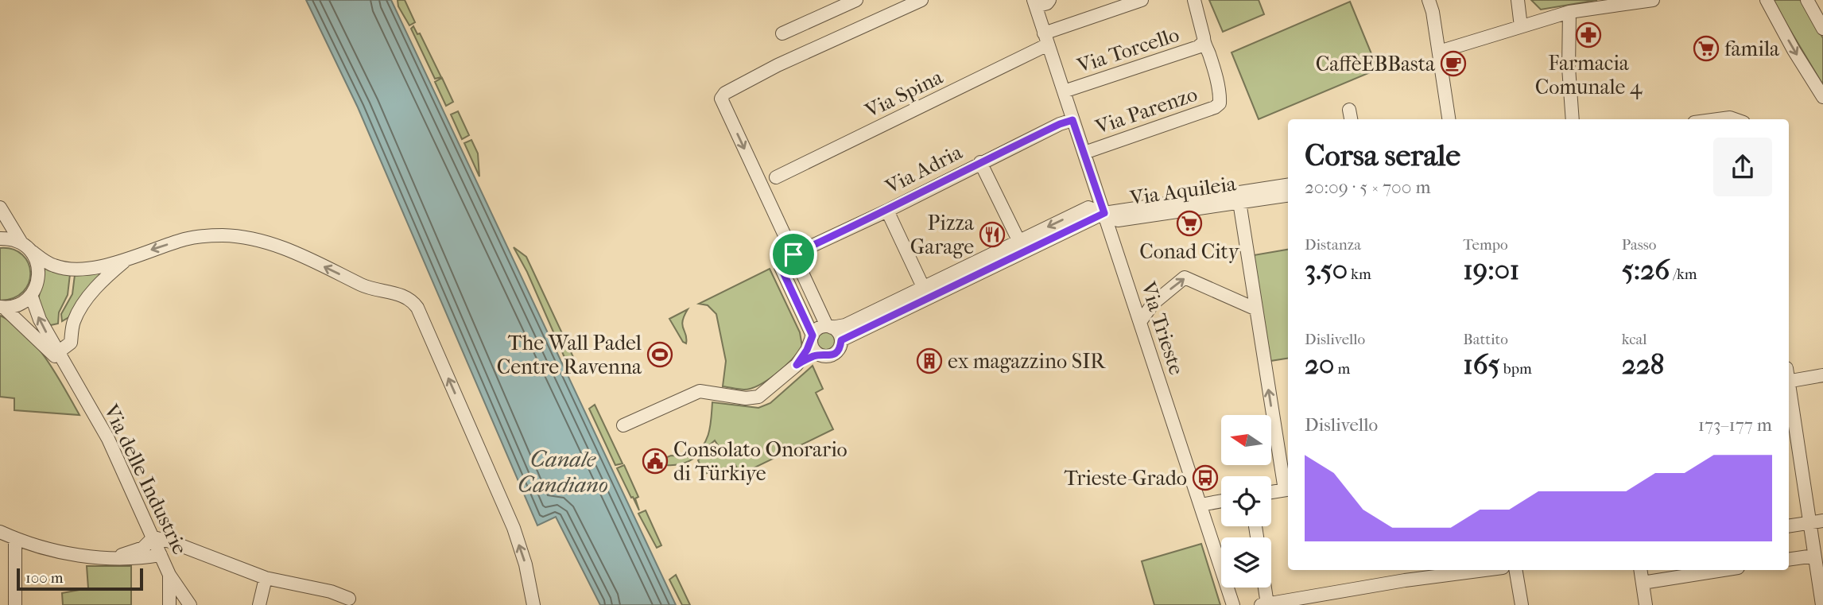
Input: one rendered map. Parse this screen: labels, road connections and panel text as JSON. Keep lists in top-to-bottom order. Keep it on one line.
{"streets":{"street":["Via Torcello","Via Spina","Via Parenzo","Via Adria","Via Aquileia","Via Trieste","Via delle Industrie"]},"crossings":[["Via Torcello","Via Parenzo"],["Via Torcello","Via Trieste"],["Via Spina","Via Trieste"],["Via Parenzo","Via Trieste"],["Via Adria","Via Trieste"],["Via Aquileia","Via Trieste"]],"water":["Canale Candiano"],"places":{"pharmacy":["Farmacia Comunale 4"],"supermarket":["famila","Conad City"],"cafe":["CaffèEBBasta"],"restaurant":["Pizza Garage"],"sports":["The Wall Padel Centre Ravenna"],"building":["ex magazzino SIR"],"public building":["Consolato Onorario di Türkiye"],"bus stop":["Trieste-Grado"]},"scale_bar":"100 m","north":"left","page":{"heading":["Corsa serale","20:09 · 5 × 700 m"],"stats":[["Distanza","3.50 km"],["Tempo","19:01"],["Passo","5:26 /km"],["Dislivello","20 m"],["Battito","165 bpm"],["kcal","228"]],"chart":["Dislivello","173–177 m"],"scale":"100 m"}}
